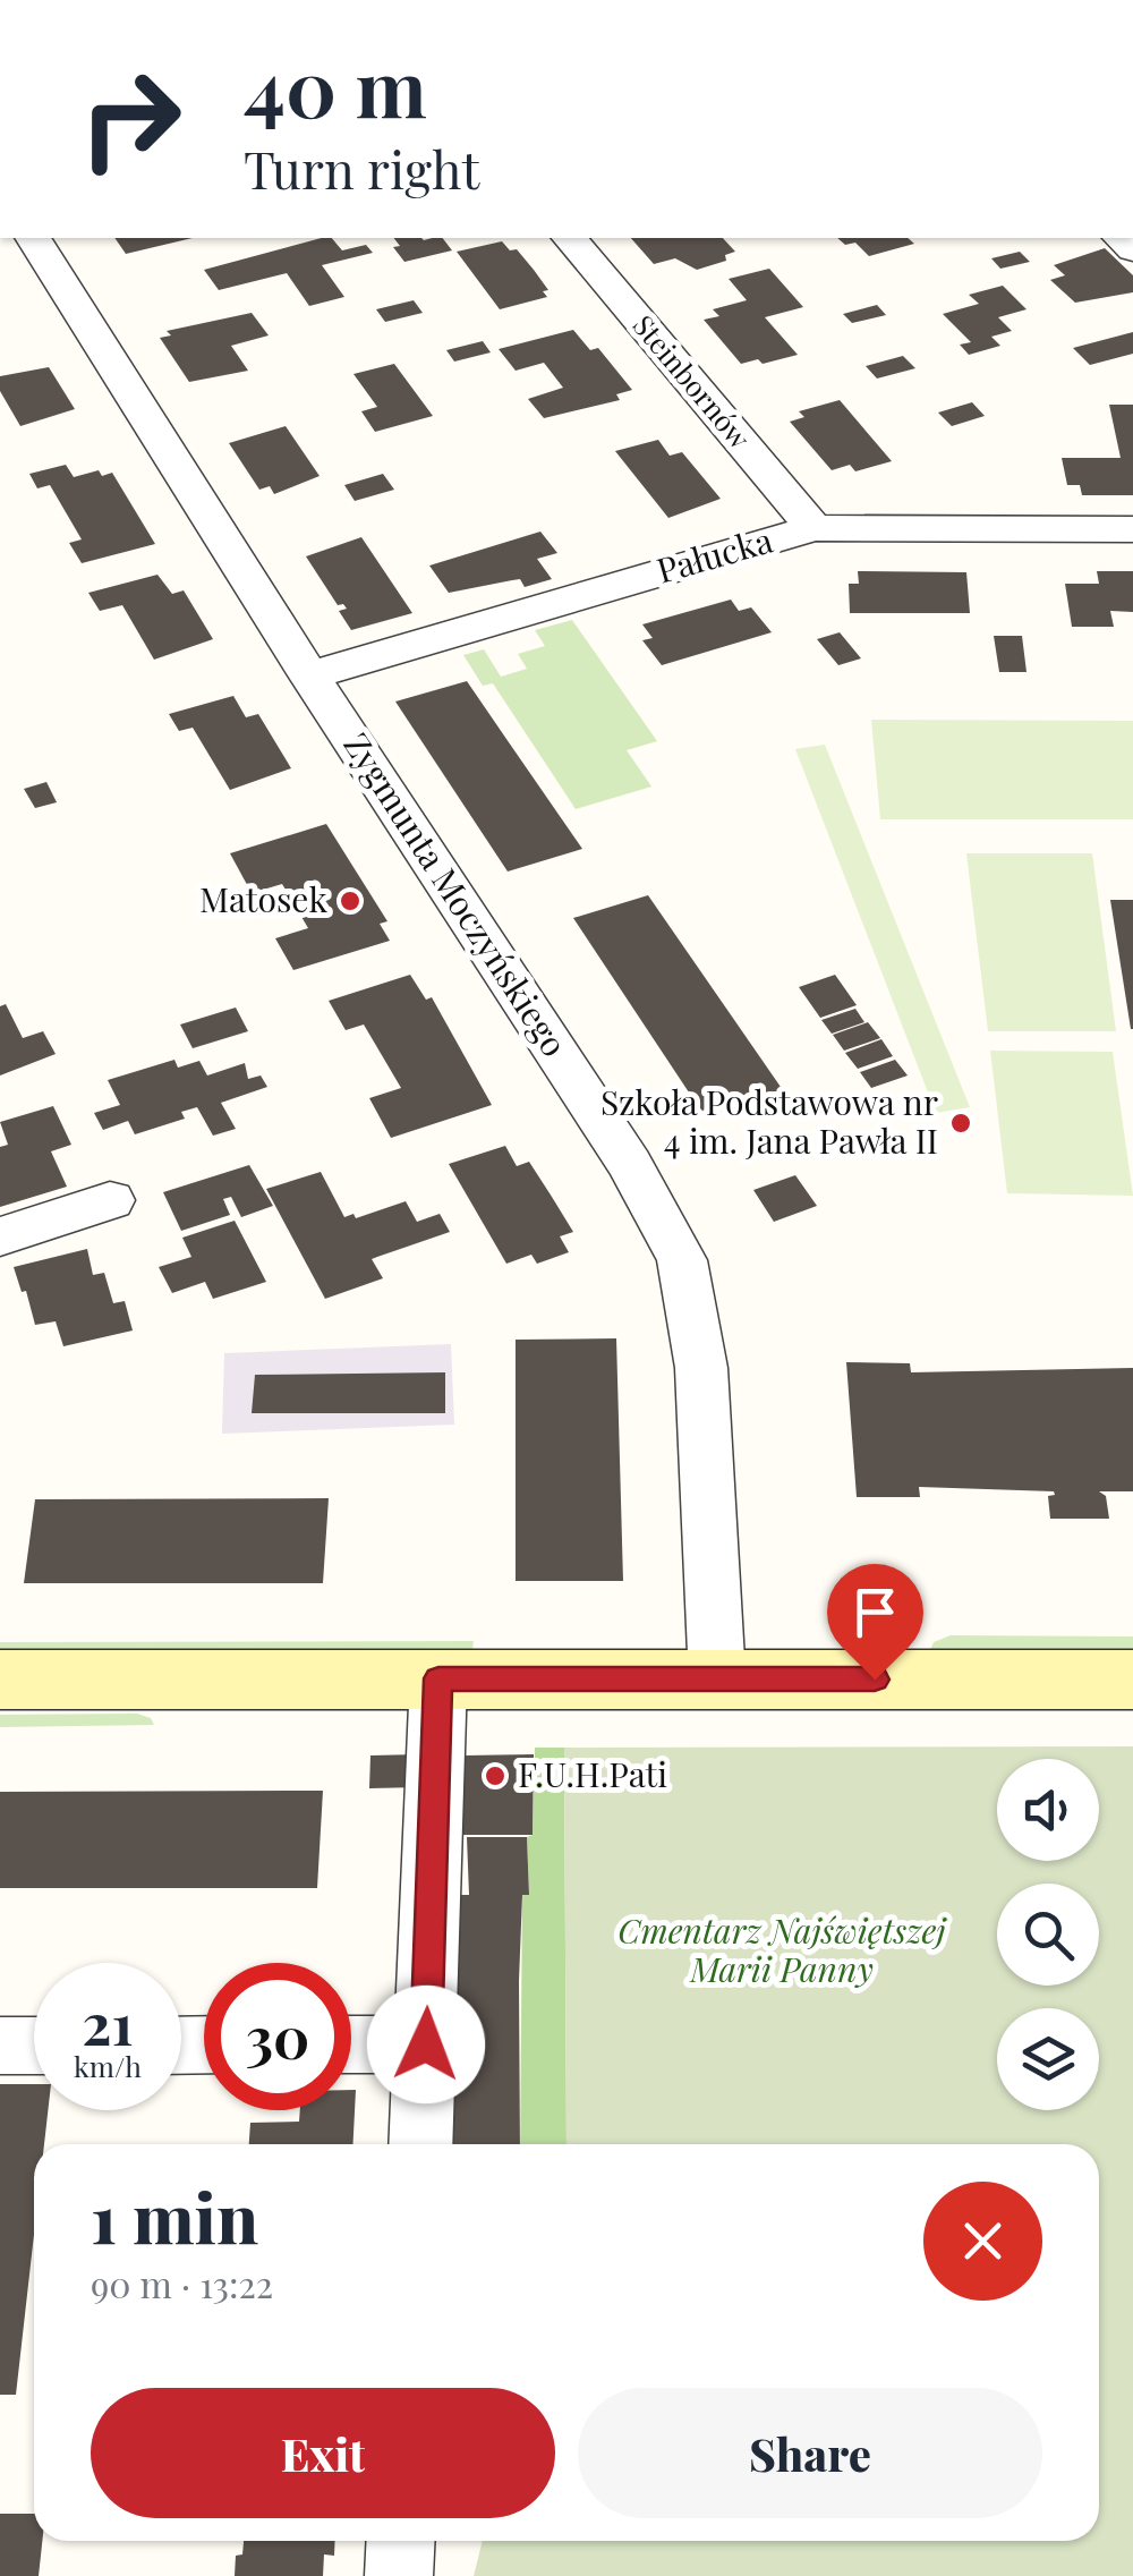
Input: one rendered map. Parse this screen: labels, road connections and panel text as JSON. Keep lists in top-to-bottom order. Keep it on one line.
{"streets":{"street":["Steinbornów","Pałucka","Zygmunta Moczyńskiego"]},"crossings":[["Steinbornów","Pałucka"],["Pałucka","Zygmunta Moczyńskiego"]],"parks":["Cmentarz Najświętszej Marii Panny"],"places":["Matosek","Szkoła Podstawowa nr 4 im. Jana Pawła II","F.U.H.Pati"],"page":{"turn":["40 m","Turn right"],"speed":"21 km/h","limit":"30","heading":["1 min","90 m · 13:22"],"buttons":["Exit","Share"]}}
